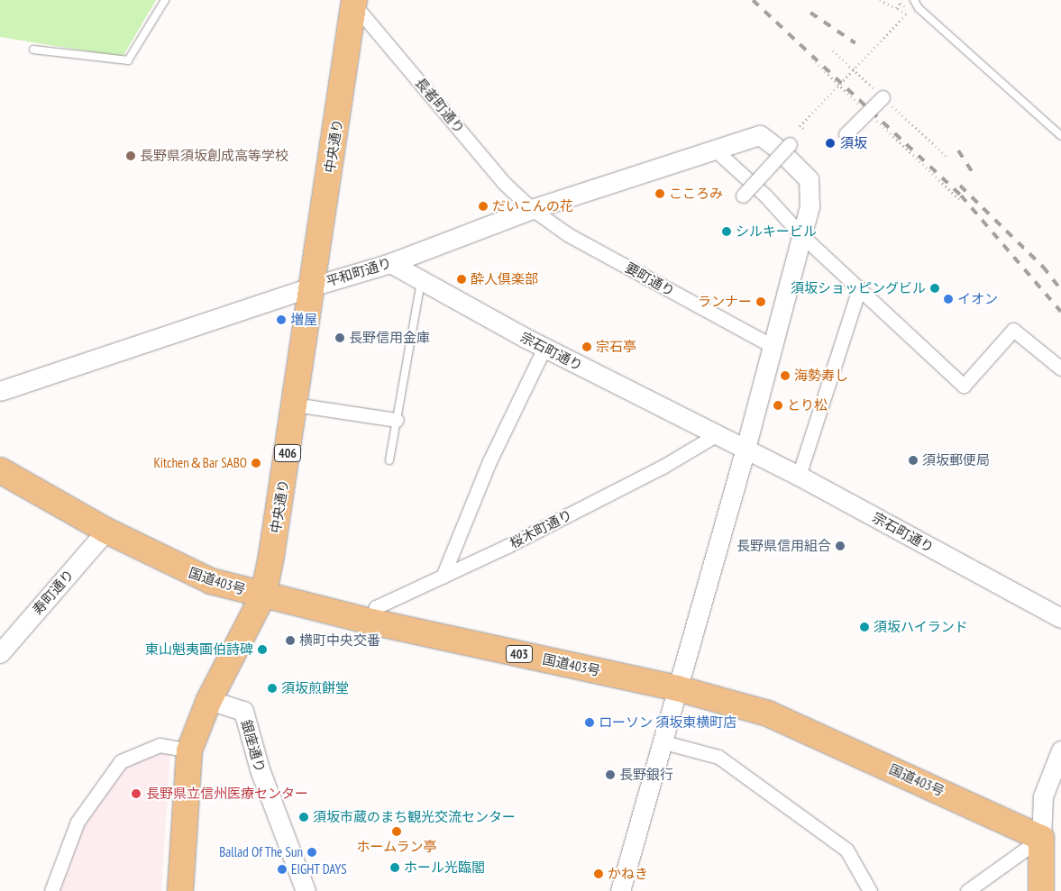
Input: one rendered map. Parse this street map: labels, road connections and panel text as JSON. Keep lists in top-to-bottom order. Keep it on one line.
{"streets":{"highway":["中央通り","406","国道403号","403"],"street":["長者町通り","平和町通り","要町通り","宗石町通り","桜木町通り","寿町通り","銀座通り"]},"crossings":[["長者町通り","中央通り"],["長者町通り","平和町通り"],["長者町通り","要町通り"],["中央通り","平和町通り"],["中央通り","国道403号"],["中央通り","銀座通り"],["平和町通り","要町通り"],["平和町通り","宗石町通り"],["宗石町通り","桜木町通り"],["桜木町通り","国道403号"],["国道403号","寿町通り"]],"places":["須坂","長野県須坂創成高等学校","こころみ","だいこんの花","シルキービル","酔人倶楽部","須坂ショッピングビル","イオン","ランナー","増屋","長野信用金庫","宗石亭","海勢寿し","とり松","須坂郵便局","Kitchen＆Bar SABO","長野県信用組合","須坂ハイランド","横町中央交番","東山魁夷画伯詩碑","須坂煎餅堂","ローソン 須坂東横町店","長野銀行","長野県立信州医療センター","須坂市蔵のまち観光交流センター","ホームラン亭","Ballad Of The Sun","ホール光臨閣","EIGHT DAYS","かねき"]}
